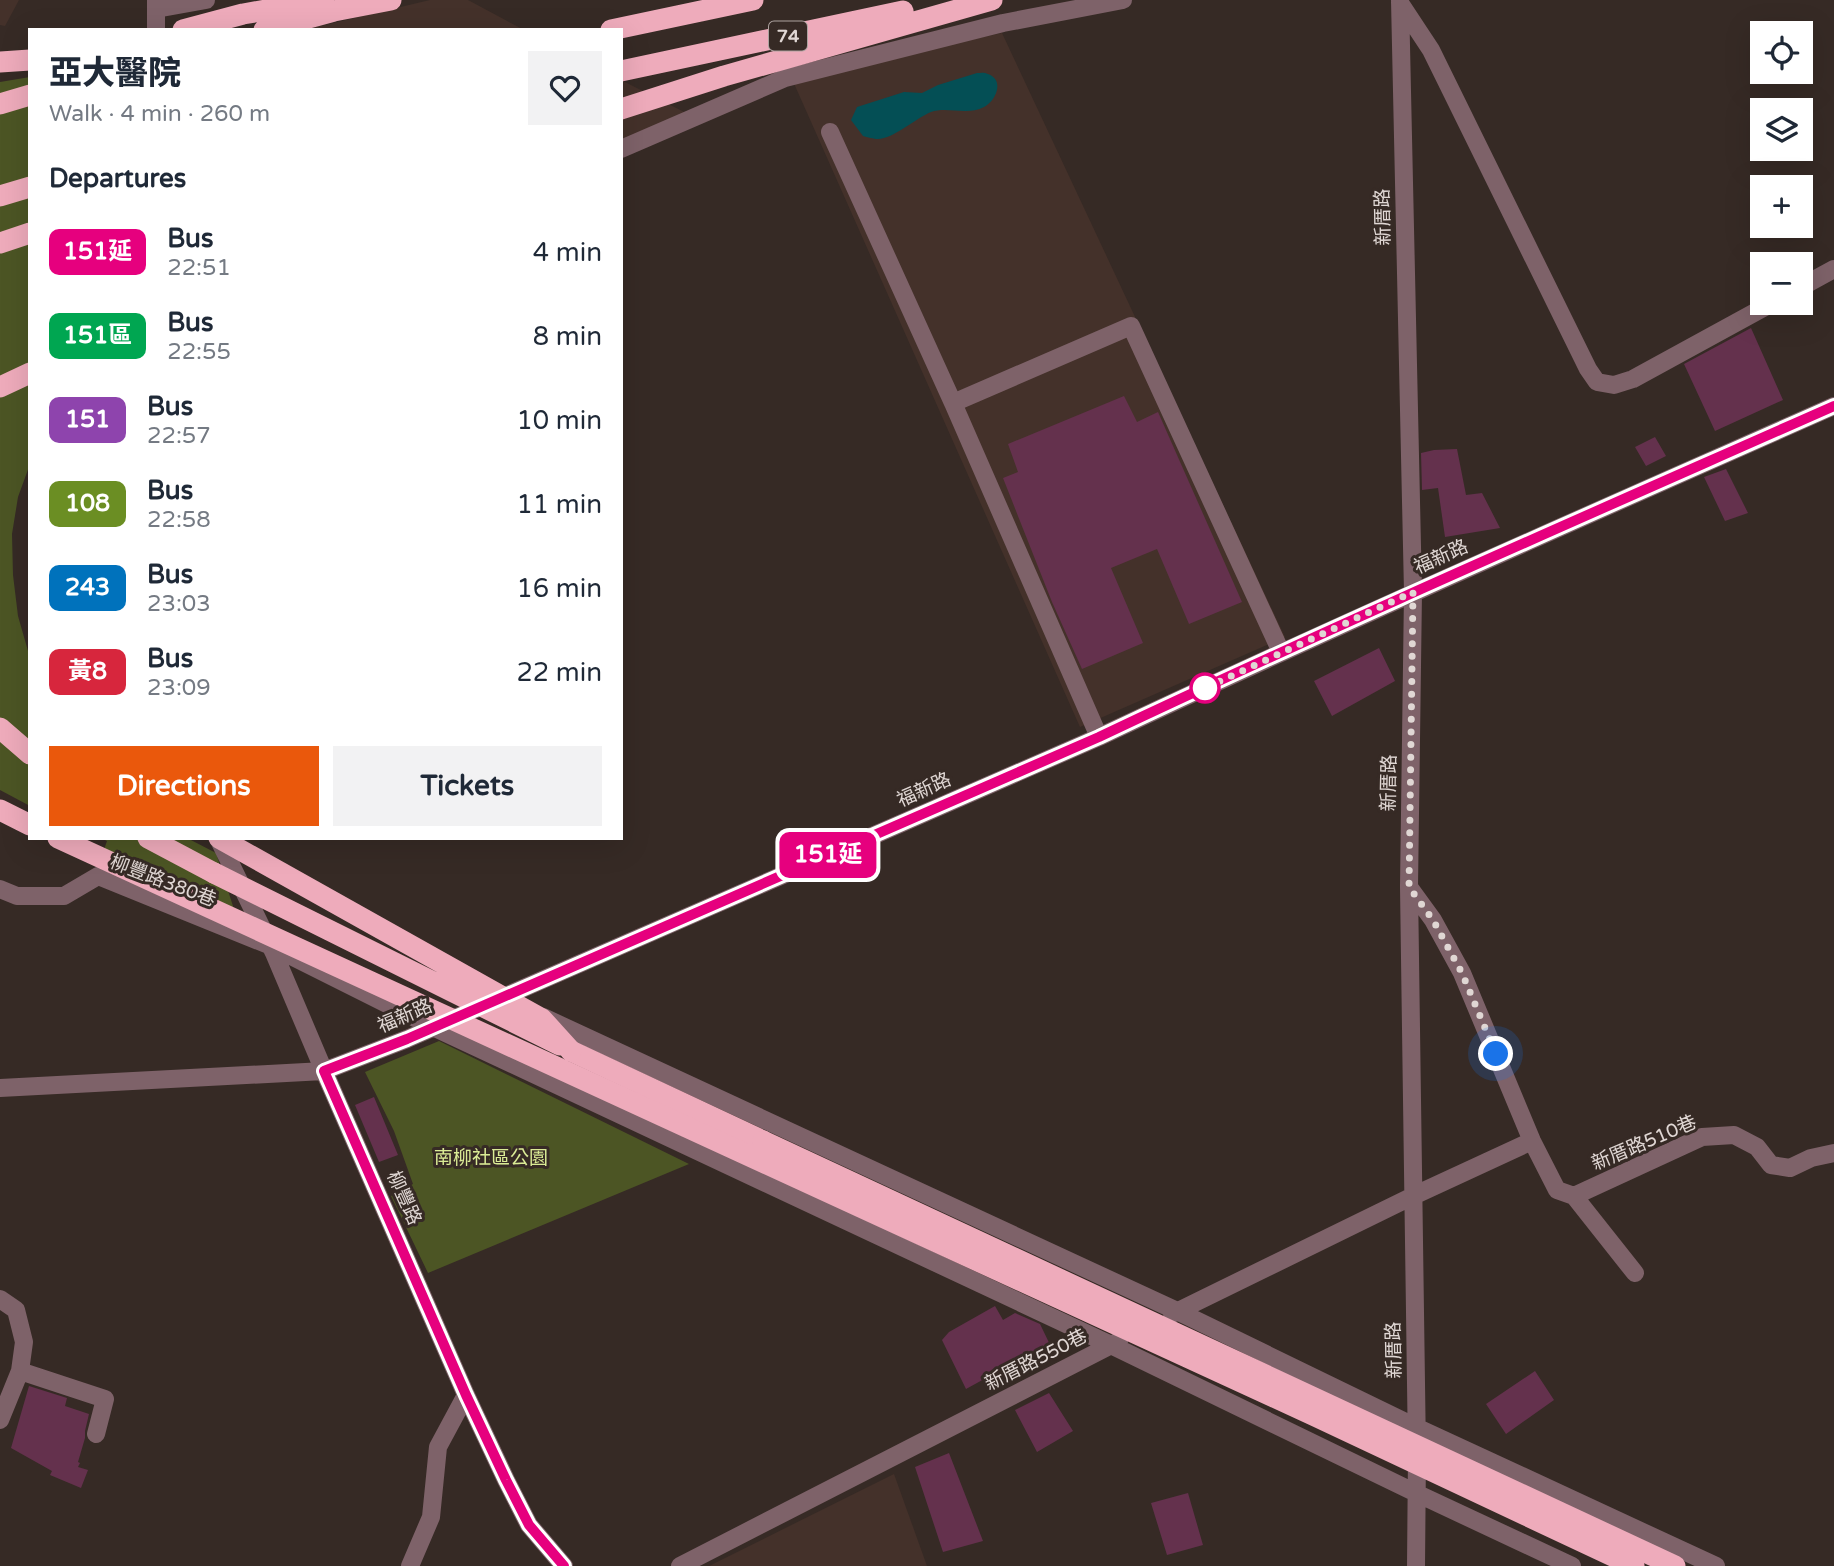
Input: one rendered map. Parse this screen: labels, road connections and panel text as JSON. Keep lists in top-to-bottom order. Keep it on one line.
{"streets":{"highway":["74"],"street":["新厝路","福新路","柳豐路380巷","新厝路510巷","柳豐路","新厝路550巷"]},"crossings":[["新厝路","福新路"],["新厝路","新厝路550巷"],["福新路","柳豐路"],["柳豐路380巷","柳豐路"]],"parks":["南柳社區公園"],"lines":["bus line 151延"],"page":{"on_map":"151延","map_buttons":["+","−"],"heading":[["亞大醫院","Walk · 4 min · 260 m"],"Departures"],"list":[{"mark":"151延","name":"Bus","note":"22:51","value":"4 min"},{"mark":"151區","name":"Bus","note":"22:55","value":"8 min"},{"mark":"151","name":"Bus","note":"22:57","value":"10 min"},{"mark":"108","name":"Bus","note":"22:58","value":"11 min"},{"mark":"243","name":"Bus","note":"23:03","value":"16 min"},{"mark":"黃8","name":"Bus","note":"23:09","value":"22 min"}],"buttons":["Directions","Tickets"]}}
